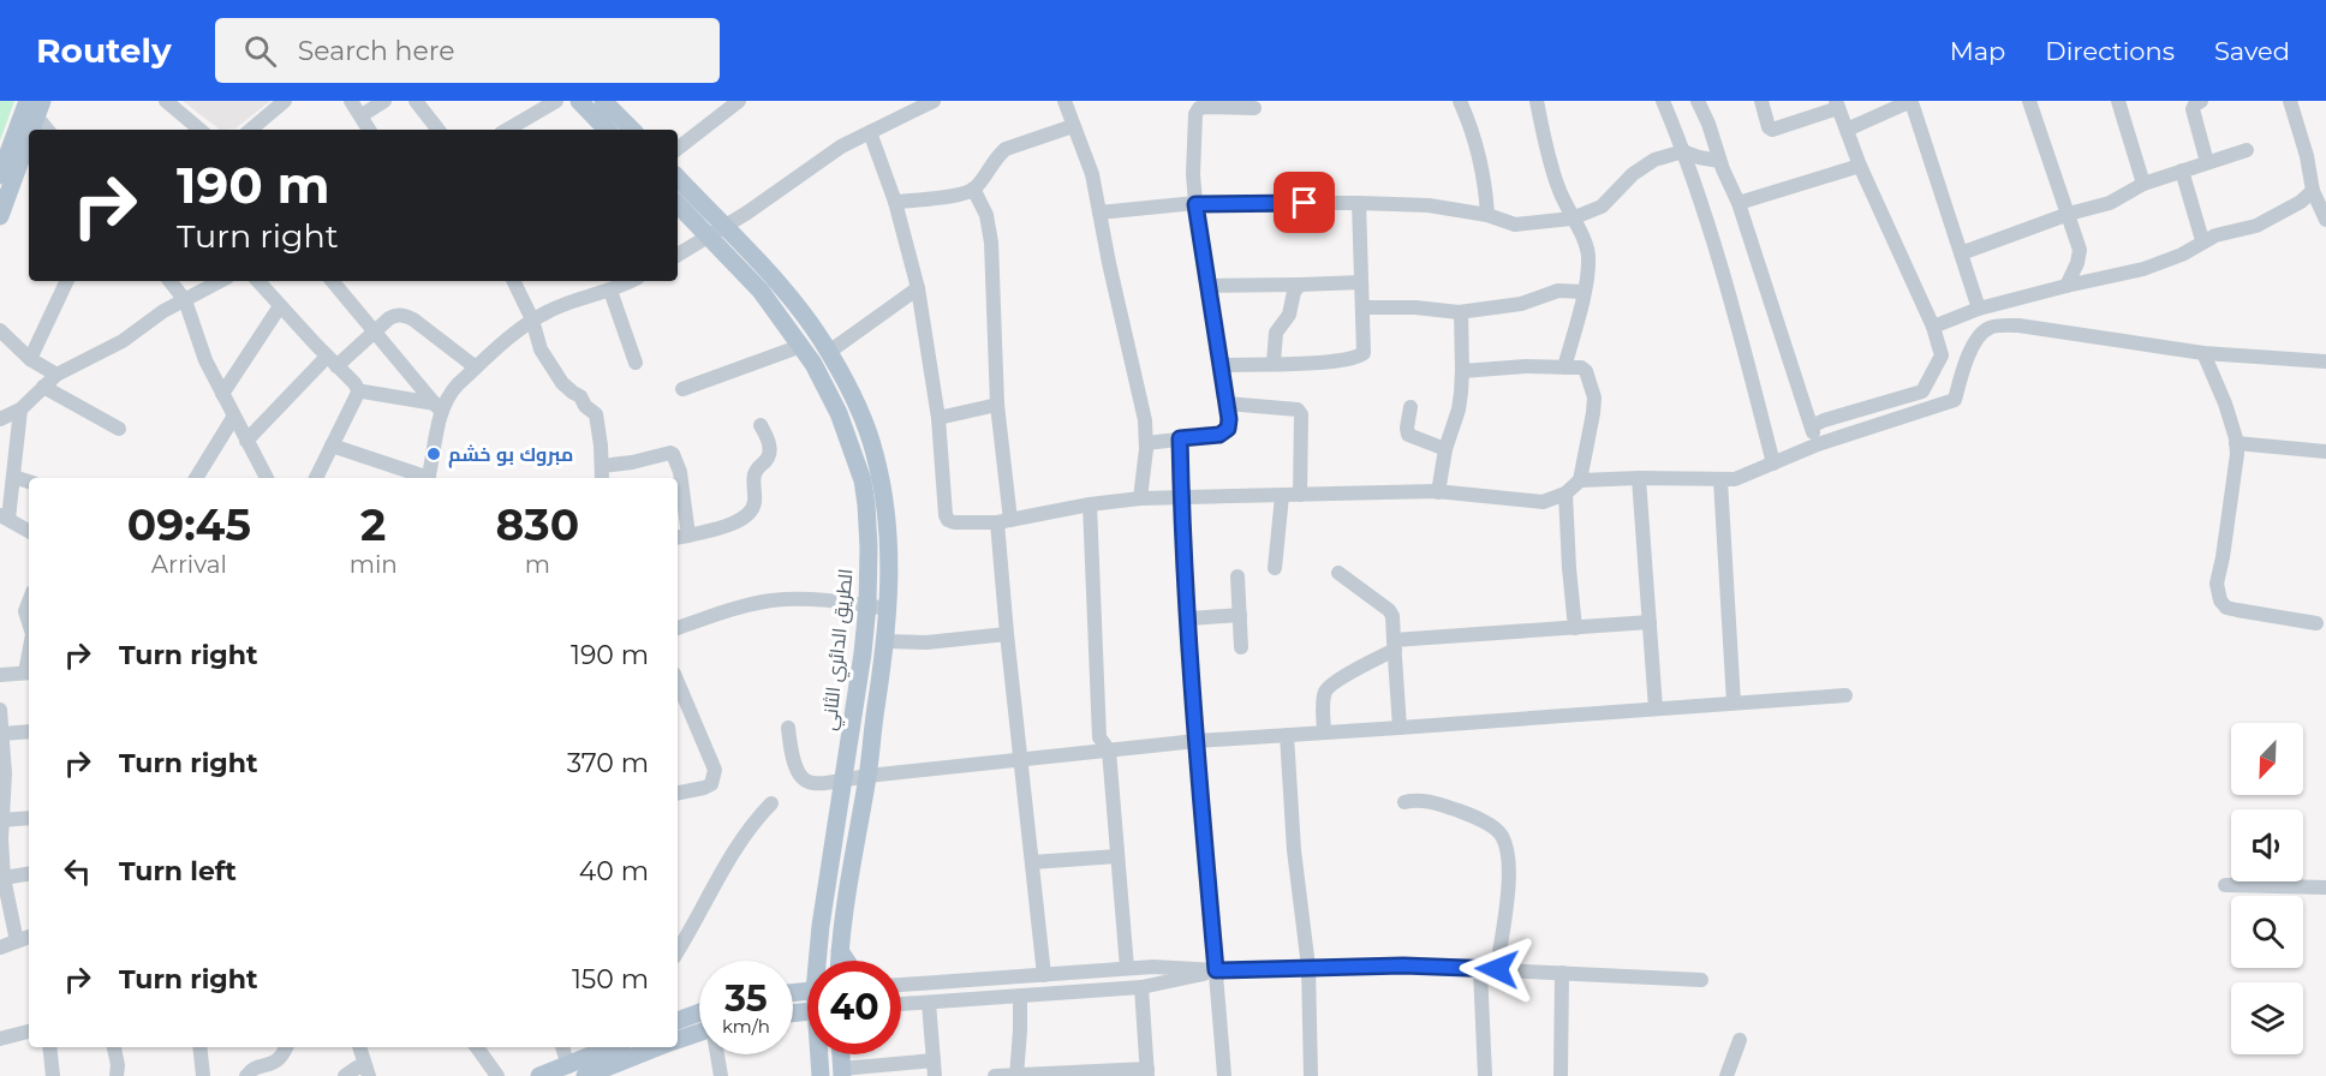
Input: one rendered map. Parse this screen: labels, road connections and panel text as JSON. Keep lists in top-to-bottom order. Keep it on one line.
{"streets":{"main road":["الطريق الدائري الثاني"]},"places":["مبروك بو خشم"],"north":"bottom left","page":{"header":"Routely","search":"Search here","nav":["Map","Directions","Saved"],"turn":["190 m","Turn right"],"eta":["09:45","Arrival","2","min","830","m"],"list":[{"name":"Turn right","value":"190 m"},{"name":"Turn right","value":"370 m"},{"name":"Turn left","value":"40 m"},{"name":"Turn right","value":"150 m"}],"speed":"35 km/h","limit":"40"}}
